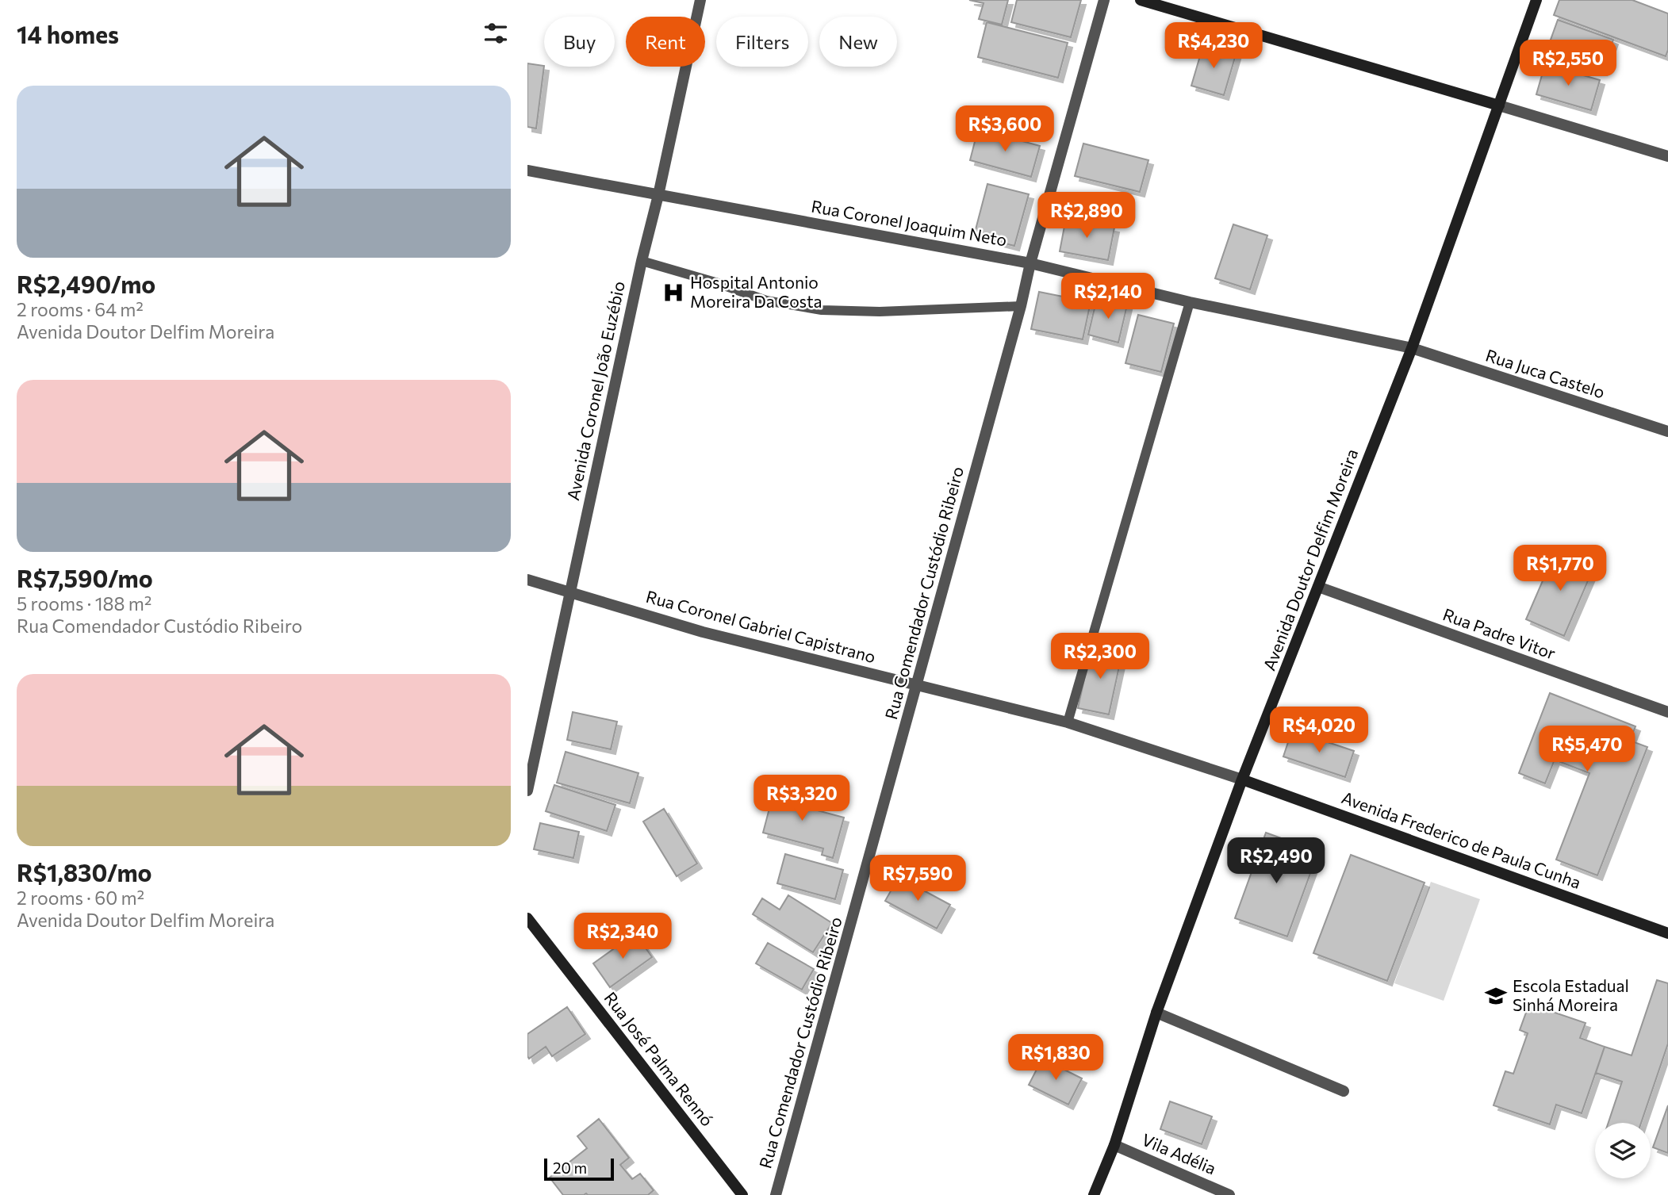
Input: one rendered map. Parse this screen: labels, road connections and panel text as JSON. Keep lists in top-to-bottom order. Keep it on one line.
{"streets":{"main road":["Avenida Doutor Delfim Moreira","Avenida Frederico de Paula Cunha","Rua José Palma Rennó"],"street":["Rua Coronel Joaquim Neto","Rua Juca Castelo","Avenida Coronel João Euzébio","Rua Comendador Custódio Ribeiro","Rua Coronel Gabriel Capistrano","Rua Padre Vitor","Vila Adélia"]},"crossings":[["Rua Coronel Joaquim Neto","Rua Juca Castelo"],["Rua Coronel Joaquim Neto","Avenida Coronel João Euzébio"],["Rua Coronel Joaquim Neto","Avenida Doutor Delfim Moreira"],["Rua Coronel Joaquim Neto","Rua Comendador Custódio Ribeiro"],["Rua Juca Castelo","Avenida Doutor Delfim Moreira"],["Avenida Coronel João Euzébio","Rua Coronel Gabriel Capistrano"],["Avenida Doutor Delfim Moreira","Rua Coronel Gabriel Capistrano"],["Avenida Doutor Delfim Moreira","Rua Padre Vitor"],["Avenida Doutor Delfim Moreira","Avenida Frederico de Paula Cunha"],["Avenida Doutor Delfim Moreira","Vila Adélia"],["Rua Comendador Custódio Ribeiro","Rua Coronel Gabriel Capistrano"],["Rua Coronel Gabriel Capistrano","Avenida Frederico de Paula Cunha"]],"places":{"hospital":["Hospital Antonio Moreira Da Costa"],"school or university":["Escola Estadual Sinhá Moreira"]},"scale_bar":"20 m","page":{"heading":"14 homes","chip":["Buy","Rent","Filters","New"],"price":["R$4,230","R$2,550","R$3,600","R$2,890","R$2,140","R$1,770","R$2,300","R$4,020","R$5,470","R$3,320","R$2,490","R$7,590","R$2,340","R$1,830"],"list":[{"name":"R$2,490/mo","note":"2 rooms · 64 m² · Avenida Doutor Delfim Moreira"},{"name":"R$7,590/mo","note":"5 rooms · 188 m² · Rua Comendador Custódio Ribeiro"},{"name":"R$1,830/mo","note":"2 rooms · 60 m² · Avenida Doutor Delfim Moreira"}],"scale":"20 m"}}
